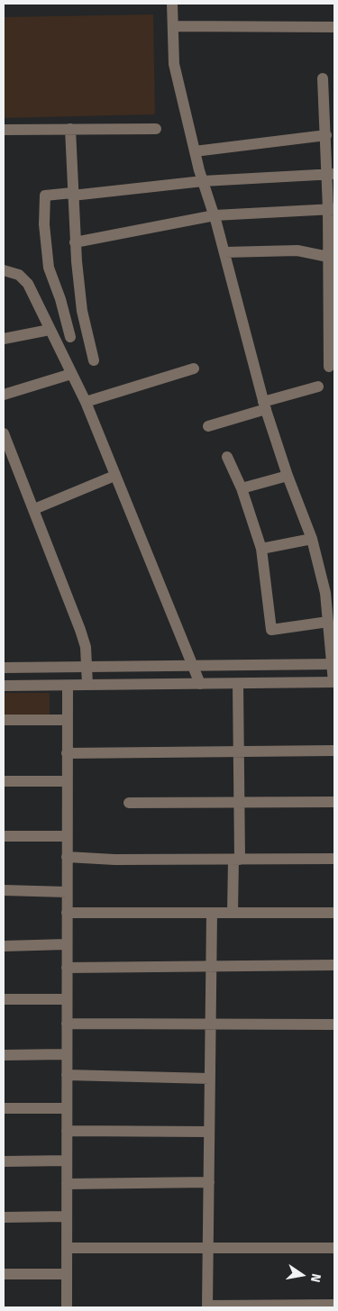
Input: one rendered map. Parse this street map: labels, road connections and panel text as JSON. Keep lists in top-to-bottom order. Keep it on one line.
{"north":"right"}
